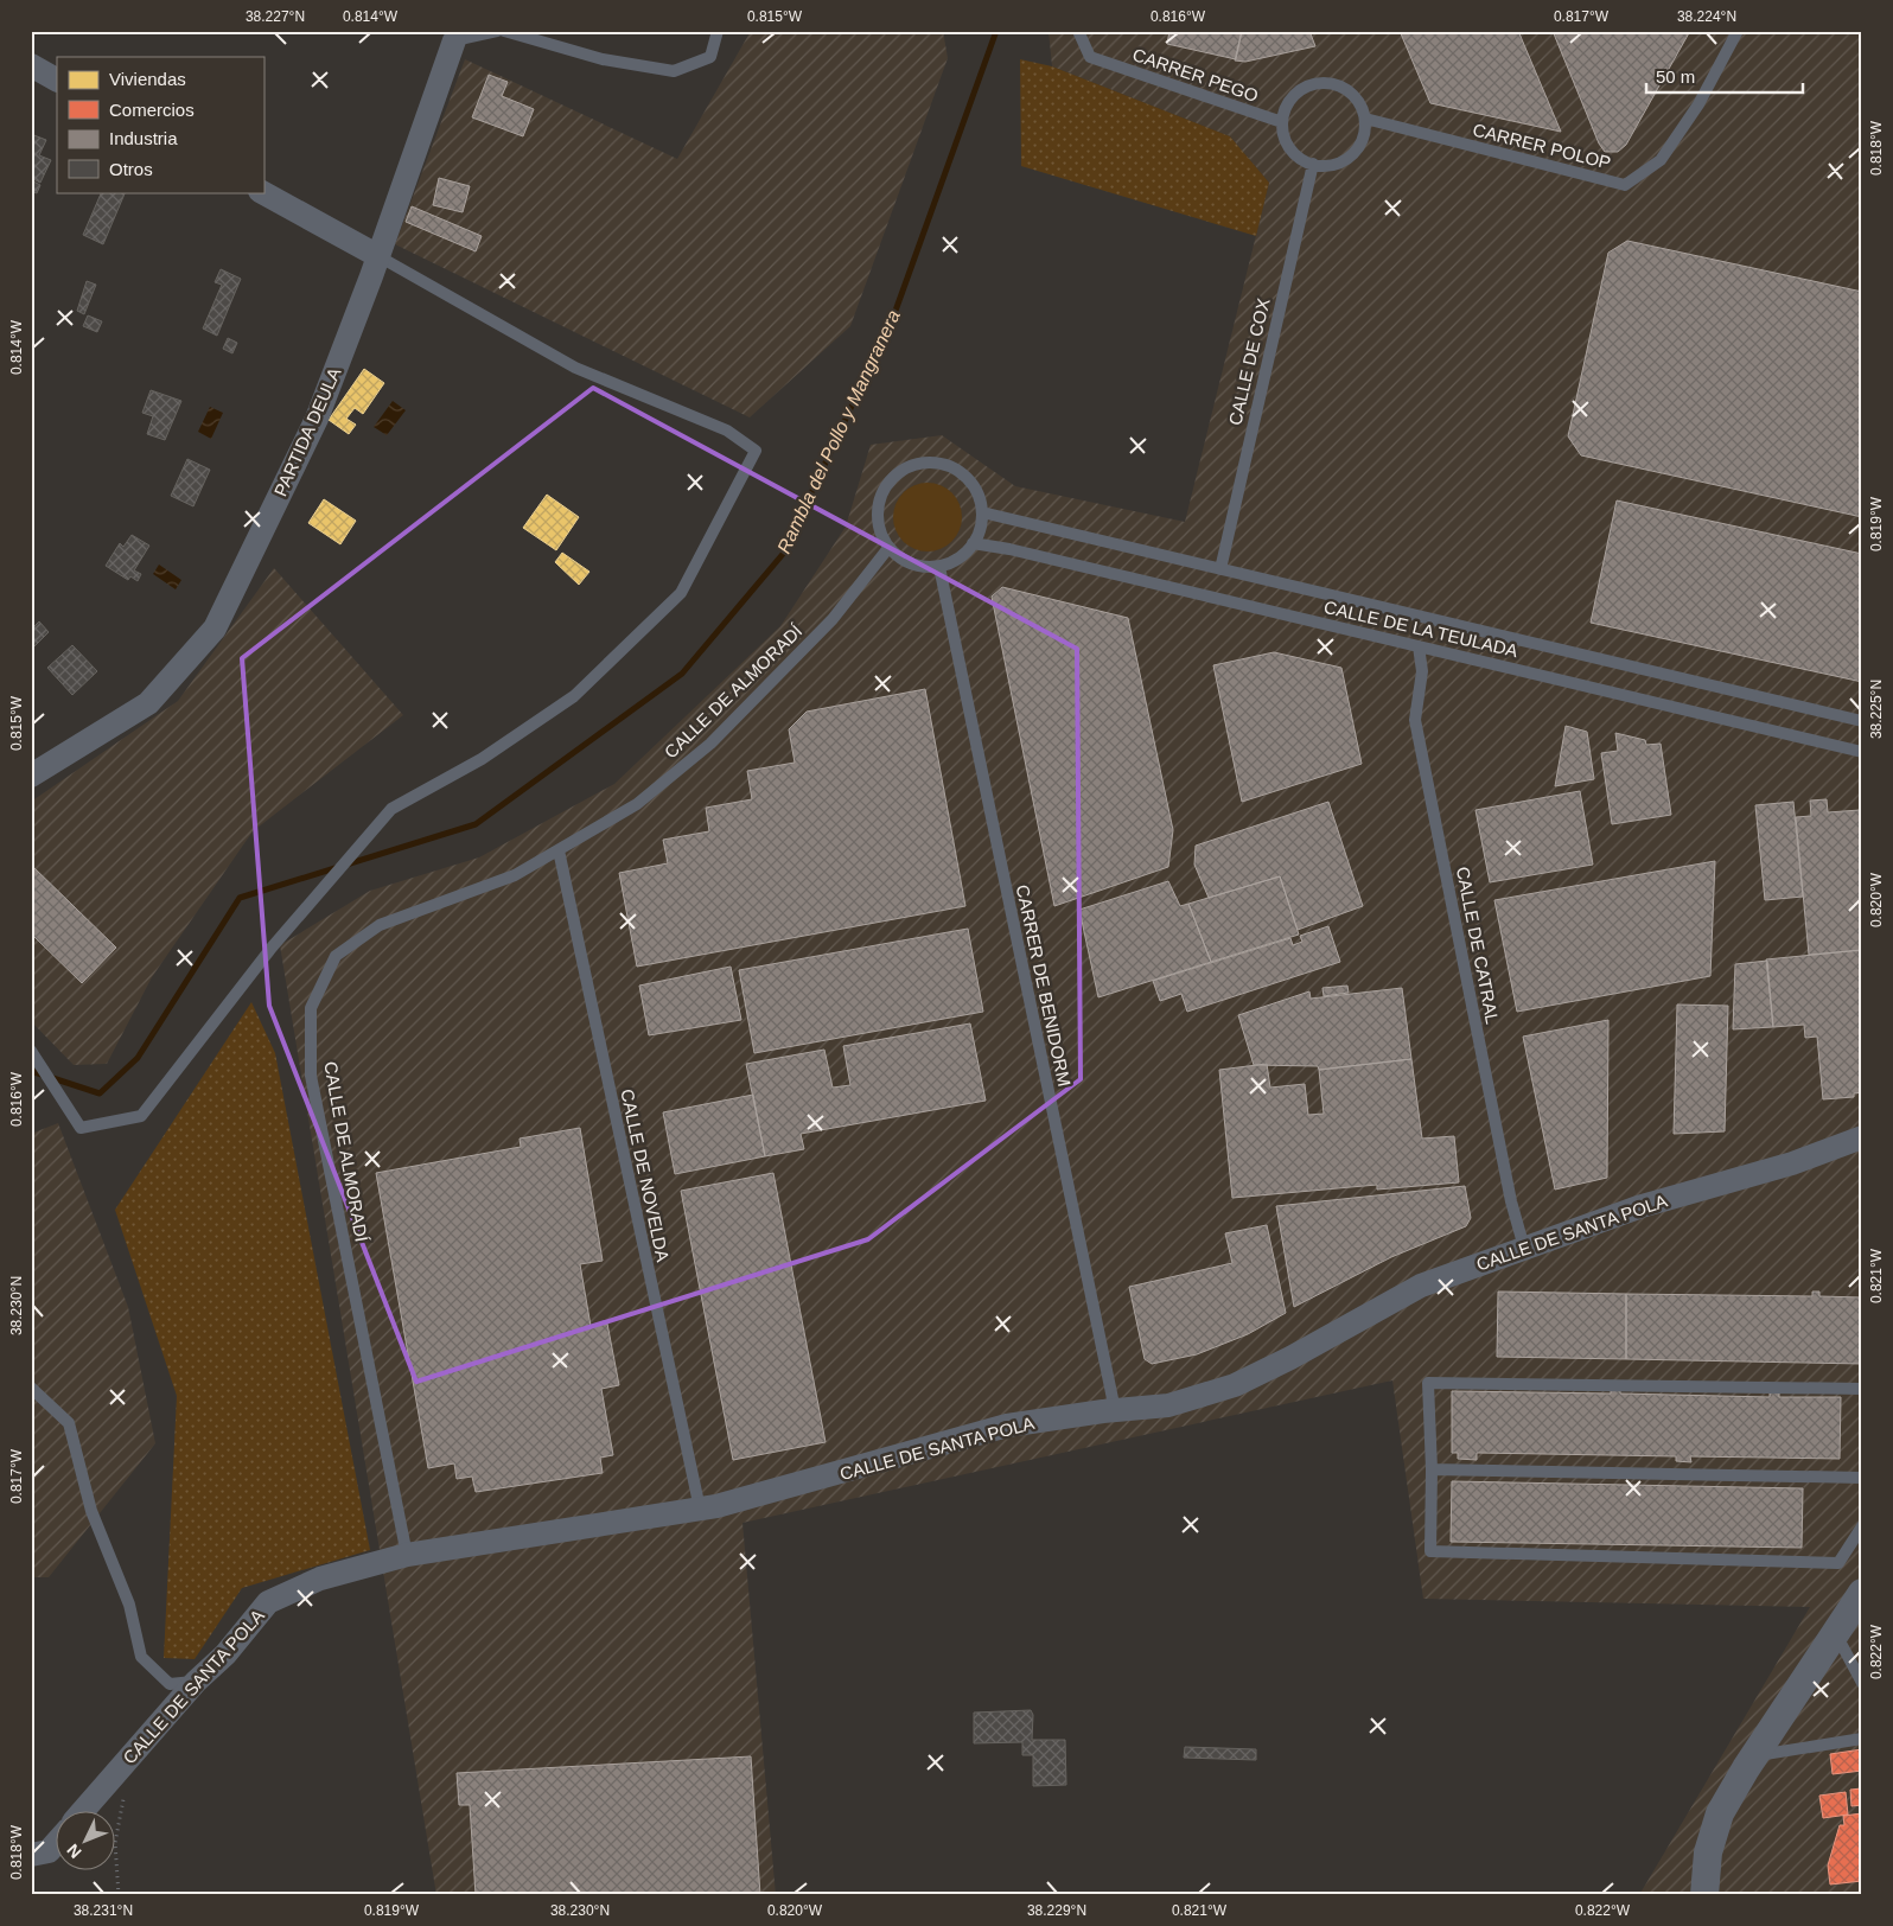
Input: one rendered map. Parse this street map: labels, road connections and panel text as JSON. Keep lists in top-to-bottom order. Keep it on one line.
{"streets":{"street":["PARTIDA DEULA","CALLE DE SANTA POLA"],"lane":["CARRER PEGO","CARRER POLOP","CALLE DE COX","CALLE DE LA TEULADA","CALLE DE ALMORADÍ","CALLE DE CATRAL","CARRER DE BENIDORM","CALLE DE NOVELDA"]},"crossings":[["CARRER PEGO","CARRER POLOP"],["CARRER PEGO","CALLE DE COX"],["CARRER POLOP","CALLE DE COX"],["CALLE DE COX","CALLE DE LA TEULADA"],["CALLE DE LA TEULADA","CALLE DE ALMORADÍ"],["CALLE DE LA TEULADA","CALLE DE CATRAL"],["CALLE DE LA TEULADA","CARRER DE BENIDORM"],["CALLE DE ALMORADÍ","CARRER DE BENIDORM"],["CALLE DE ALMORADÍ","CALLE DE NOVELDA"],["CALLE DE ALMORADÍ","CALLE DE SANTA POLA"],["CALLE DE CATRAL","CALLE DE SANTA POLA"],["CARRER DE BENIDORM","CALLE DE SANTA POLA"],["CALLE DE NOVELDA","CALLE DE SANTA POLA"]],"water":["Rambla del Pollo y Mangranera"],"legend":["Viviendas","Comercios","Industria","Otros"],"scale_bar":"50 m","north":"bottom left","coordinates":["38.227°N","0.814°W","0.815°W","0.816°W","0.817°W","38.224°N","0.818°W","0.819°W","38.225°N","0.820°W","0.821°W","38.230°N","0.822°W","38.231°N","38.229°N"]}
